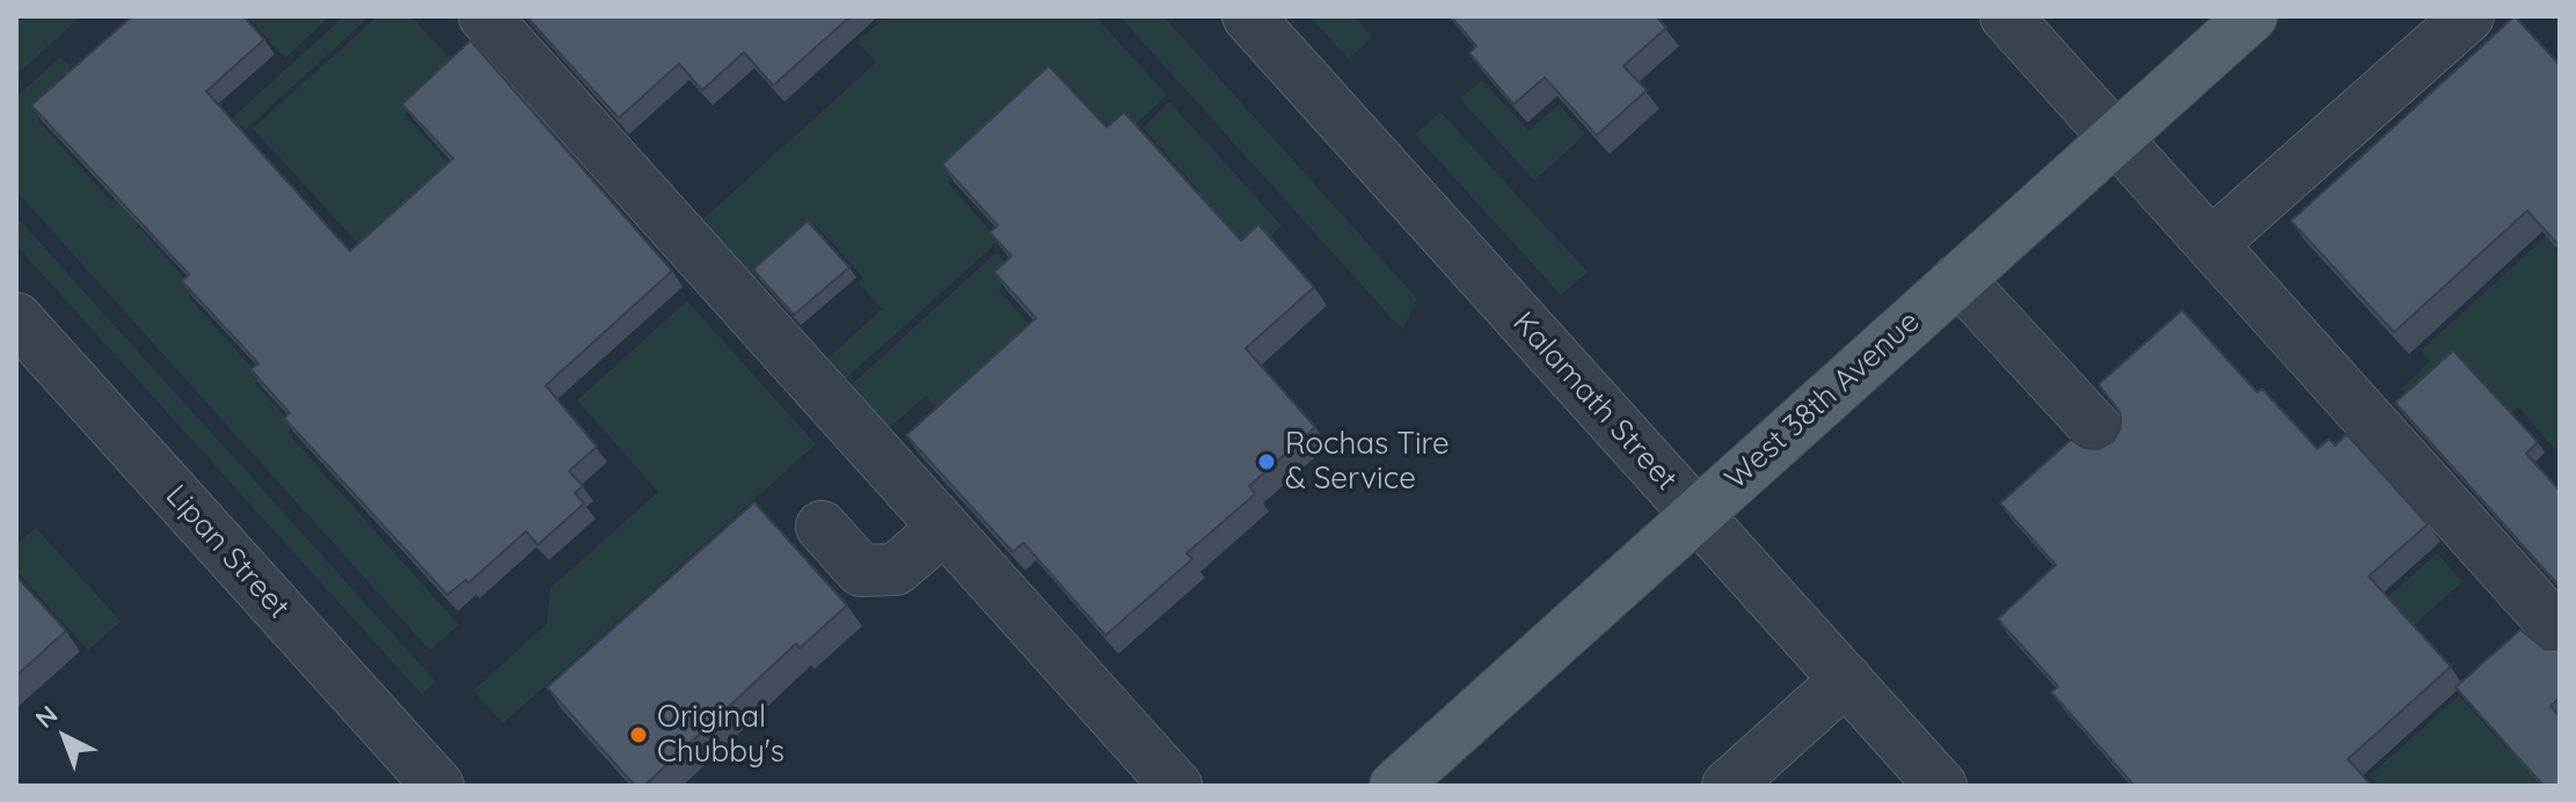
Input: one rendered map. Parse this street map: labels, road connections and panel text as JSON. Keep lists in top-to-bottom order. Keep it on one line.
{"streets":{"main road":["West 38th Avenue"],"street":["Kalamath Street","Lipan Street"]},"crossings":[["West 38th Avenue","Kalamath Street"]],"places":["Rochas Tire & Service","Original Chubby's"],"north":"top left"}
